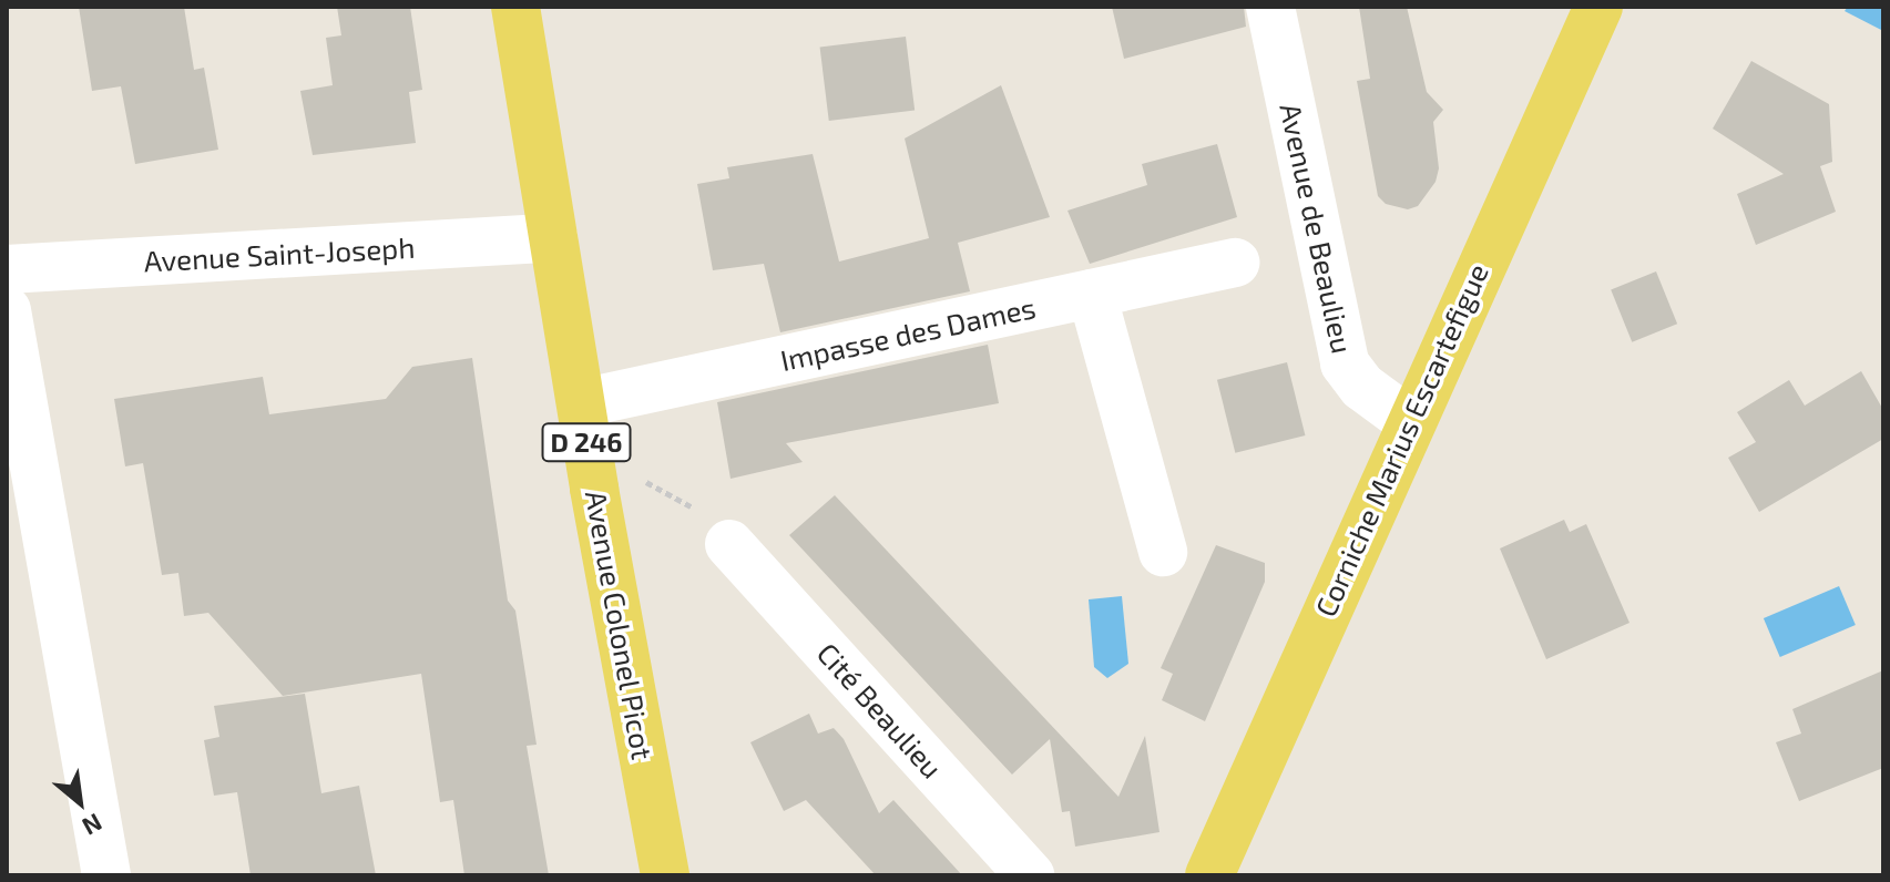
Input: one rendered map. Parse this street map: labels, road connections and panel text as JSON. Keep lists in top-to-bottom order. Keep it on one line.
{"streets":{"main road":["Corniche Marius Escartefigue","D 246","Avenue Colonel Picot"],"street":["Avenue de Beaulieu","Avenue Saint-Joseph","Impasse des Dames","Cité Beaulieu"]},"crossings":[["Avenue de Beaulieu","Corniche Marius Escartefigue"],["Avenue Saint-Joseph","Avenue Colonel Picot"],["Impasse des Dames","Avenue Colonel Picot"]],"north":"bottom right"}
